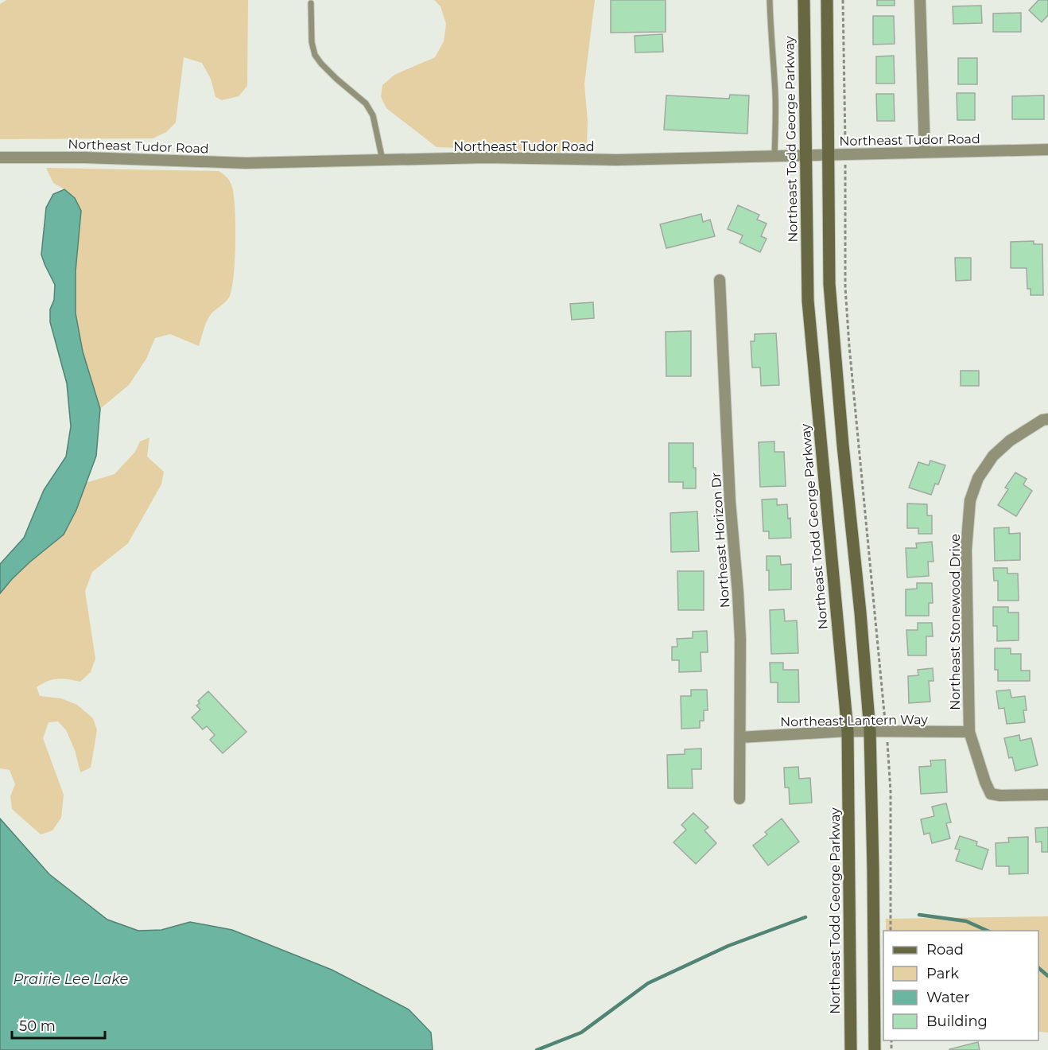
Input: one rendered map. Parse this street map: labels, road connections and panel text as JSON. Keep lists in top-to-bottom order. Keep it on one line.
{"streets":{"main road":["Northeast Todd George Parkway"],"street":["Northeast Tudor Road","Northeast Horizon Dr","Northeast Stonewood Drive","Northeast Lantern Way"]},"crossings":[["Northeast Todd George Parkway","Northeast Tudor Road"],["Northeast Todd George Parkway","Northeast Lantern Way"],["Northeast Horizon Dr","Northeast Lantern Way"],["Northeast Stonewood Drive","Northeast Lantern Way"]],"water":["Prairie Lee Lake"],"legend":["Road","Park","Water","Building"],"scale_bar":"50 m"}
